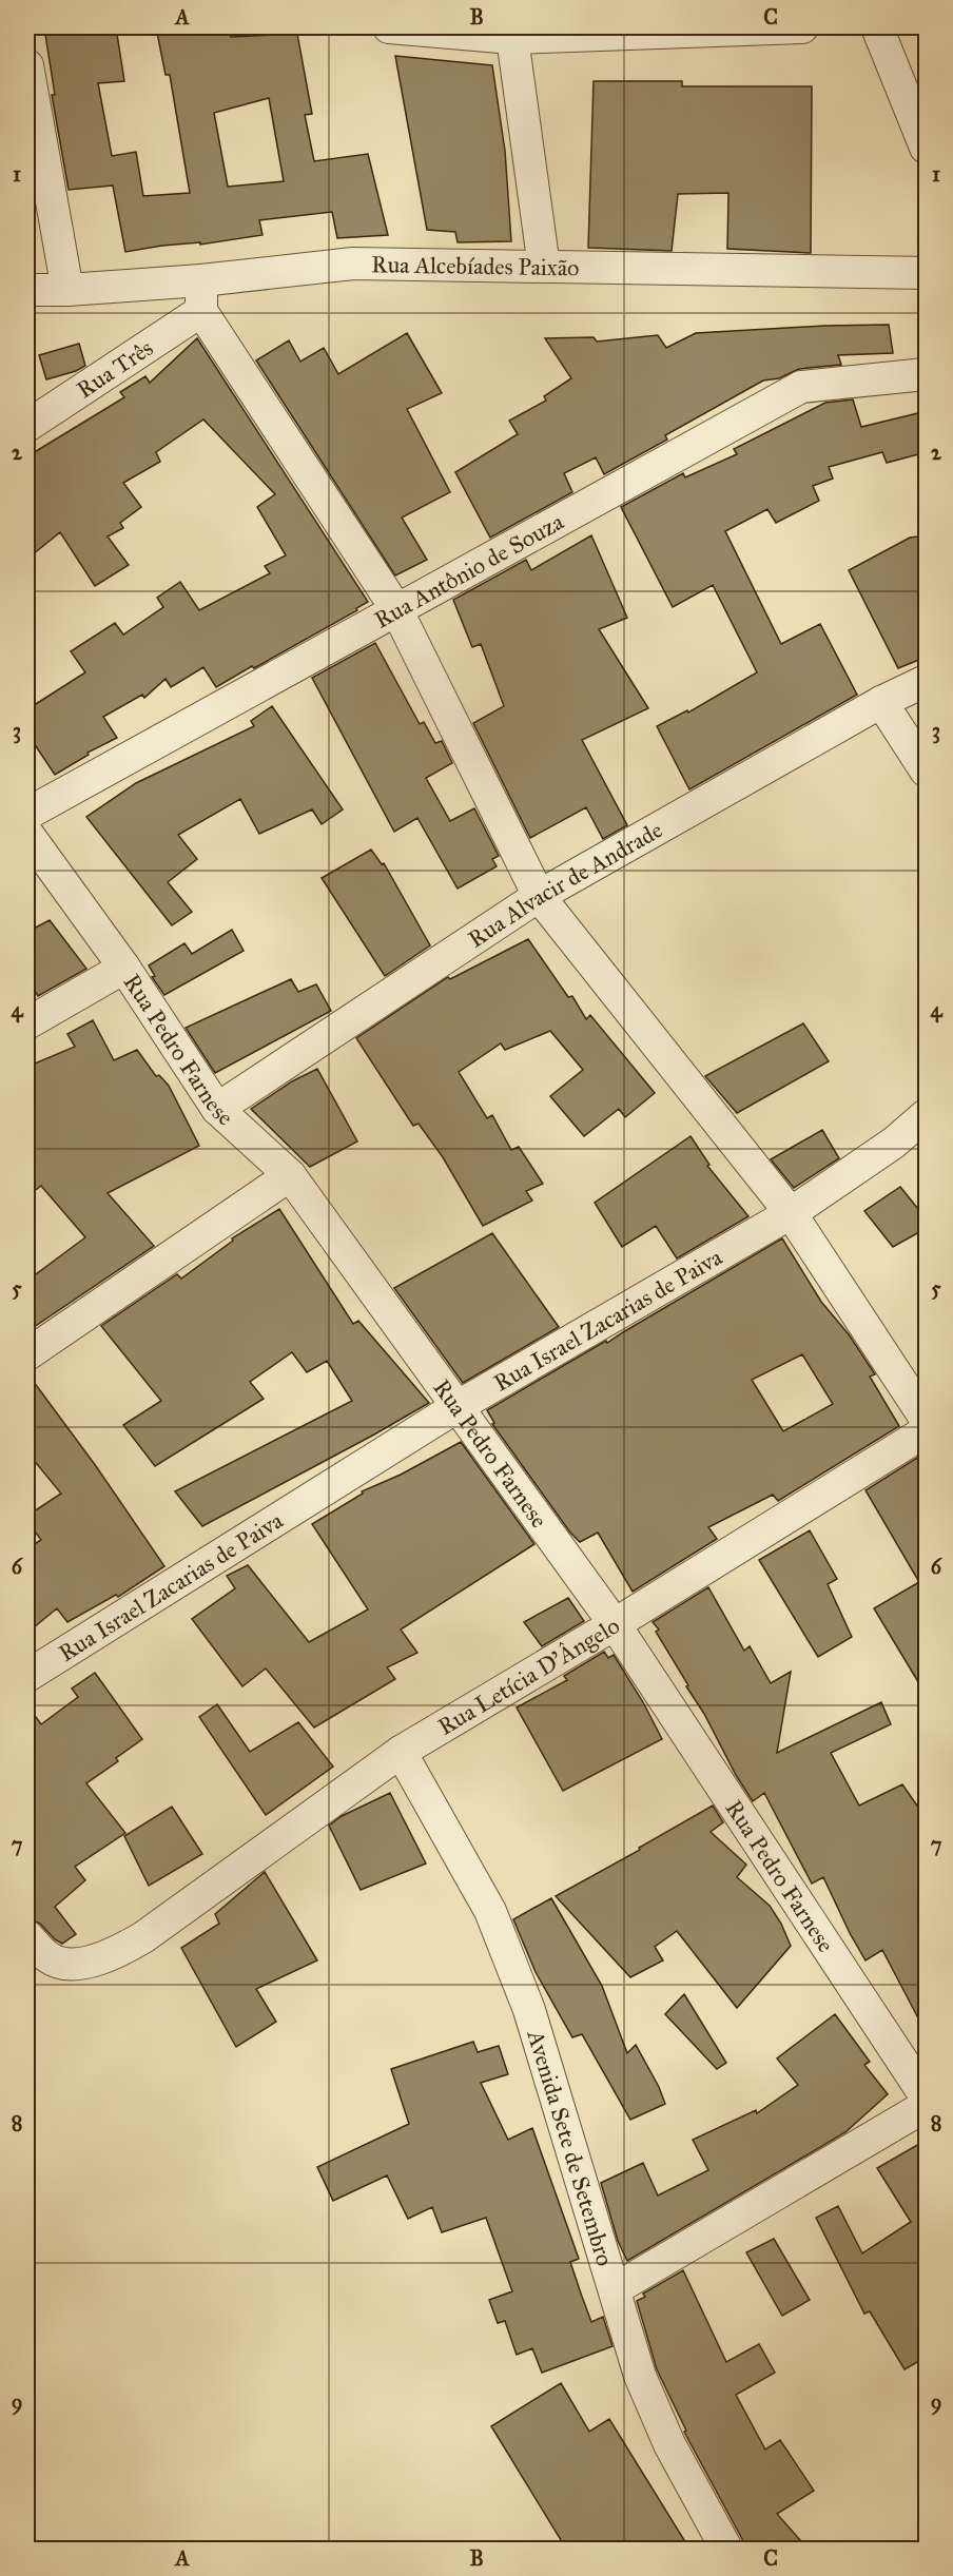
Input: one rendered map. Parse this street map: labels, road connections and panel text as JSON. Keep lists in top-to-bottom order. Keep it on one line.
{"streets":{"street":["Rua Alcebíades Paixão","Rua Três","Rua Antônio de Souza","Rua Alvacir de Andrade","Rua Pedro Farnese","Rua Israel Zacarias de Paiva","Rua Letícia D'Ângelo","Avenida Sete de Setembro"]},"crossings":[["Rua Alcebíades Paixão","Rua Três"],["Rua Alvacir de Andrade","Rua Pedro Farnese"],["Rua Pedro Farnese","Rua Israel Zacarias de Paiva"],["Rua Pedro Farnese","Rua Letícia D'Ângelo"],["Rua Letícia D'Ângelo","Avenida Sete de Setembro"]],"grid":{"columns":["A","B","C"],"rows":["1","2","3","4","5","6","7","8","9"]}}
